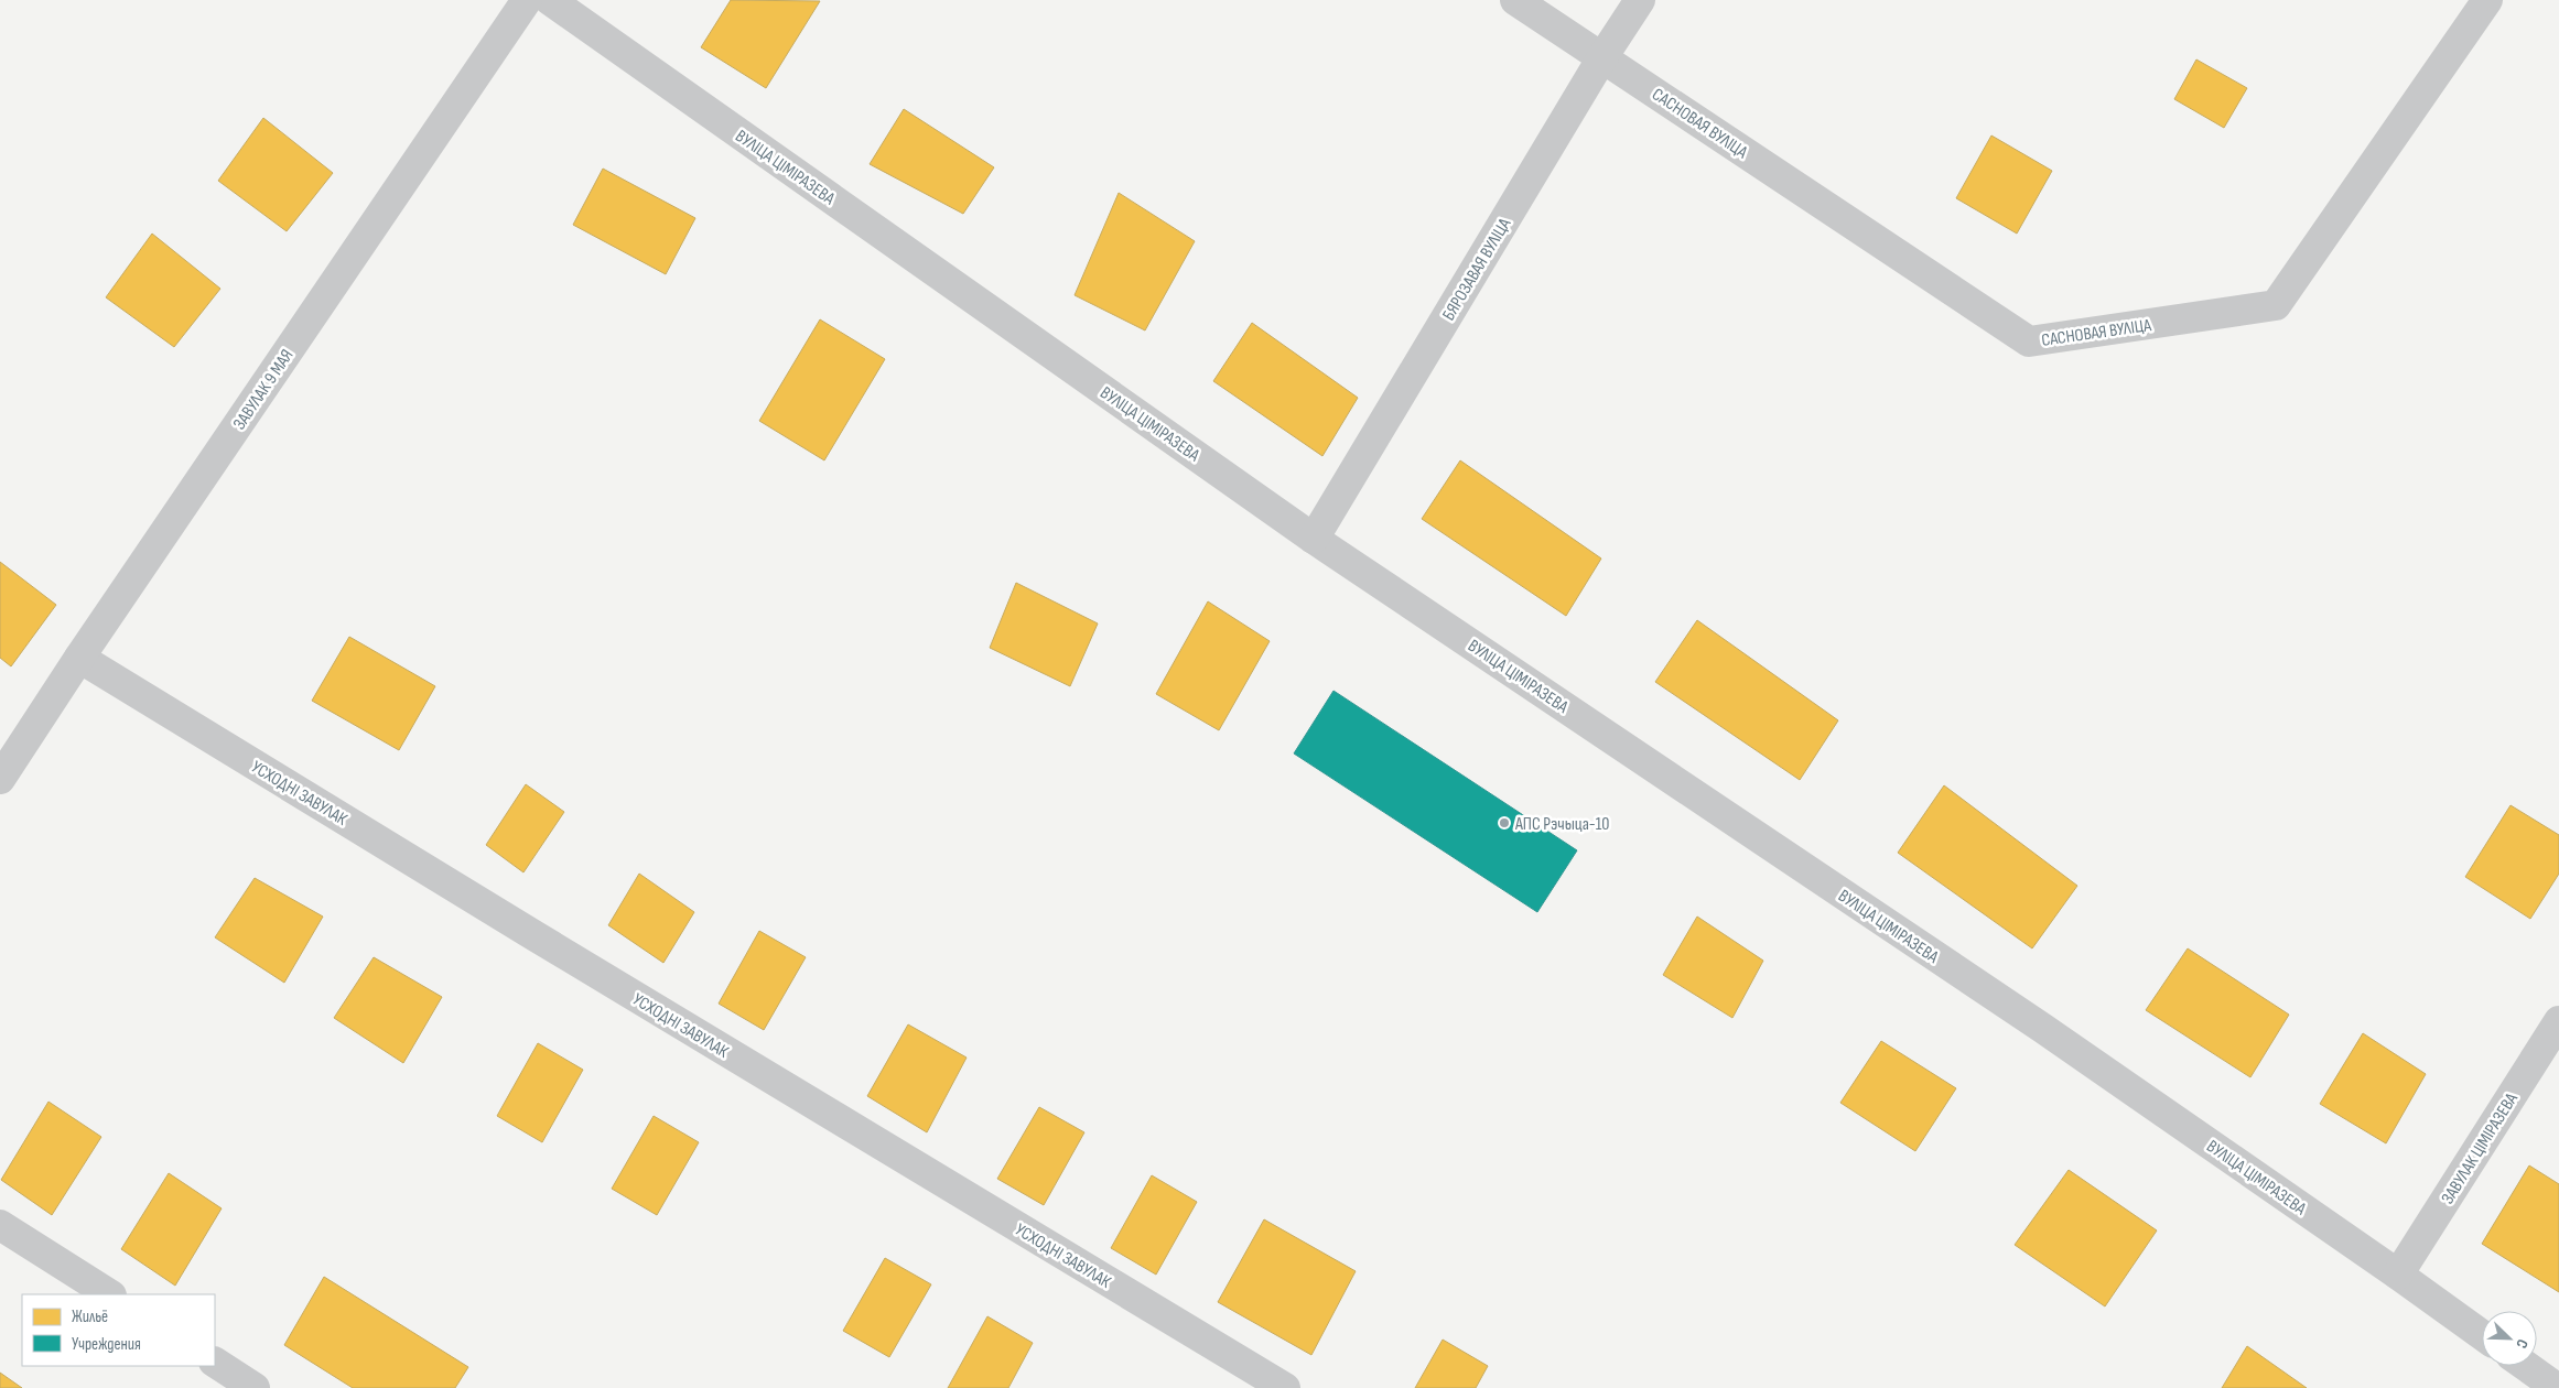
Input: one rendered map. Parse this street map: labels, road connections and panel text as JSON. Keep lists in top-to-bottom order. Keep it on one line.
{"streets":{"street":["САСНОВАЯ ВУЛІЦА","ВУЛІЦА ЦІМІРАЗЕВА","БЯРОЗАВАЯ ВУЛІЦА","ЗАВУЛАК 9 МАЯ","УСХОДНІ ЗАВУЛАК","ЗАВУЛАК ЦІМІРАЗЕВА"]},"crossings":[["САСНОВАЯ ВУЛІЦА","БЯРОЗАВАЯ ВУЛІЦА"],["ВУЛІЦА ЦІМІРАЗЕВА","БЯРОЗАВАЯ ВУЛІЦА"],["ВУЛІЦА ЦІМІРАЗЕВА","ЗАВУЛАК ЦІМІРАЗЕВА"],["ЗАВУЛАК 9 МАЯ","УСХОДНІ ЗАВУЛАК"]],"places":["АПС Рэчыца-10"],"legend":["Жильё","Учреждения"],"north":"bottom right"}
